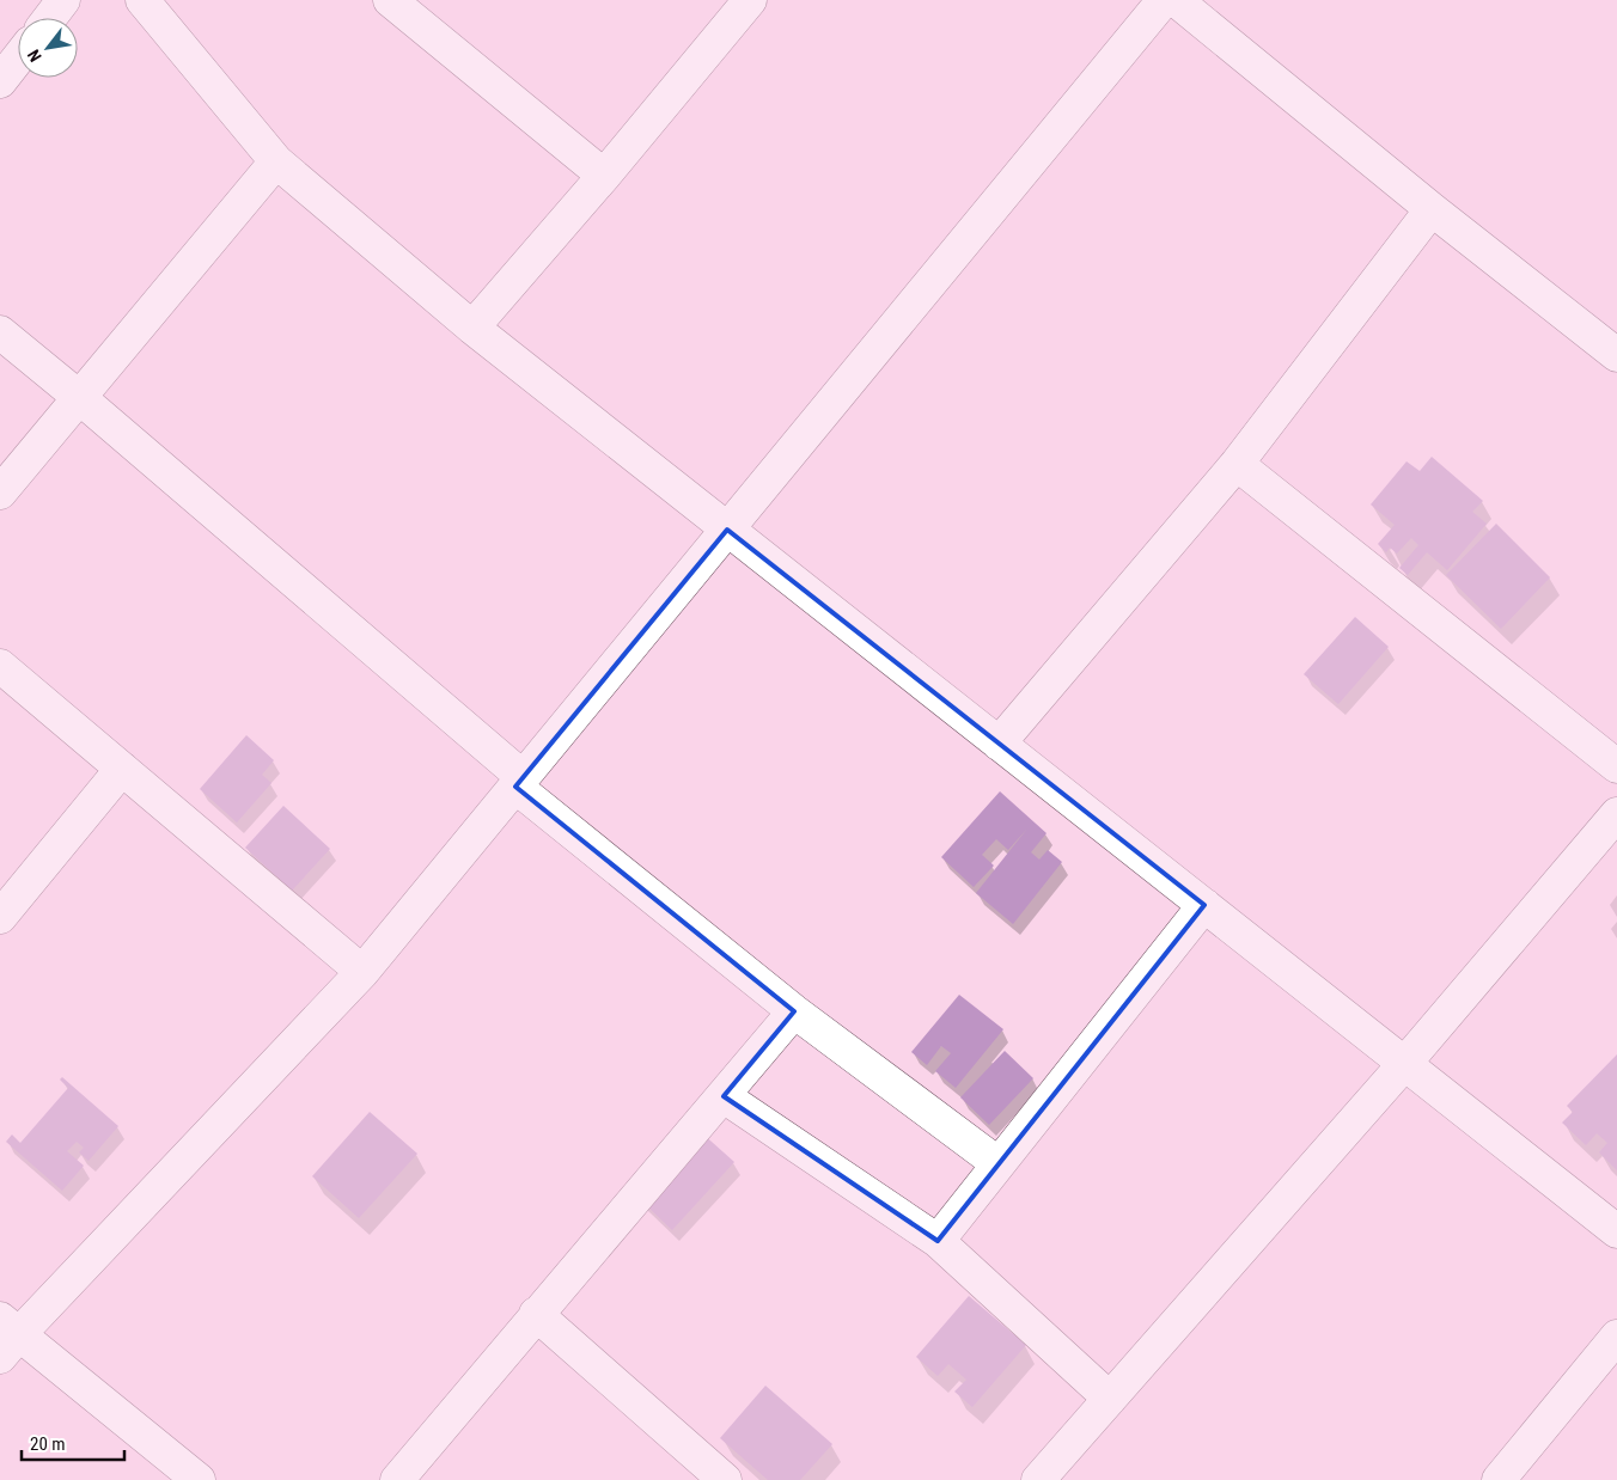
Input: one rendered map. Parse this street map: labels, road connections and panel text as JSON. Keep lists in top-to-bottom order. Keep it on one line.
{"scale_bar":"20 m","north":"bottom left"}
